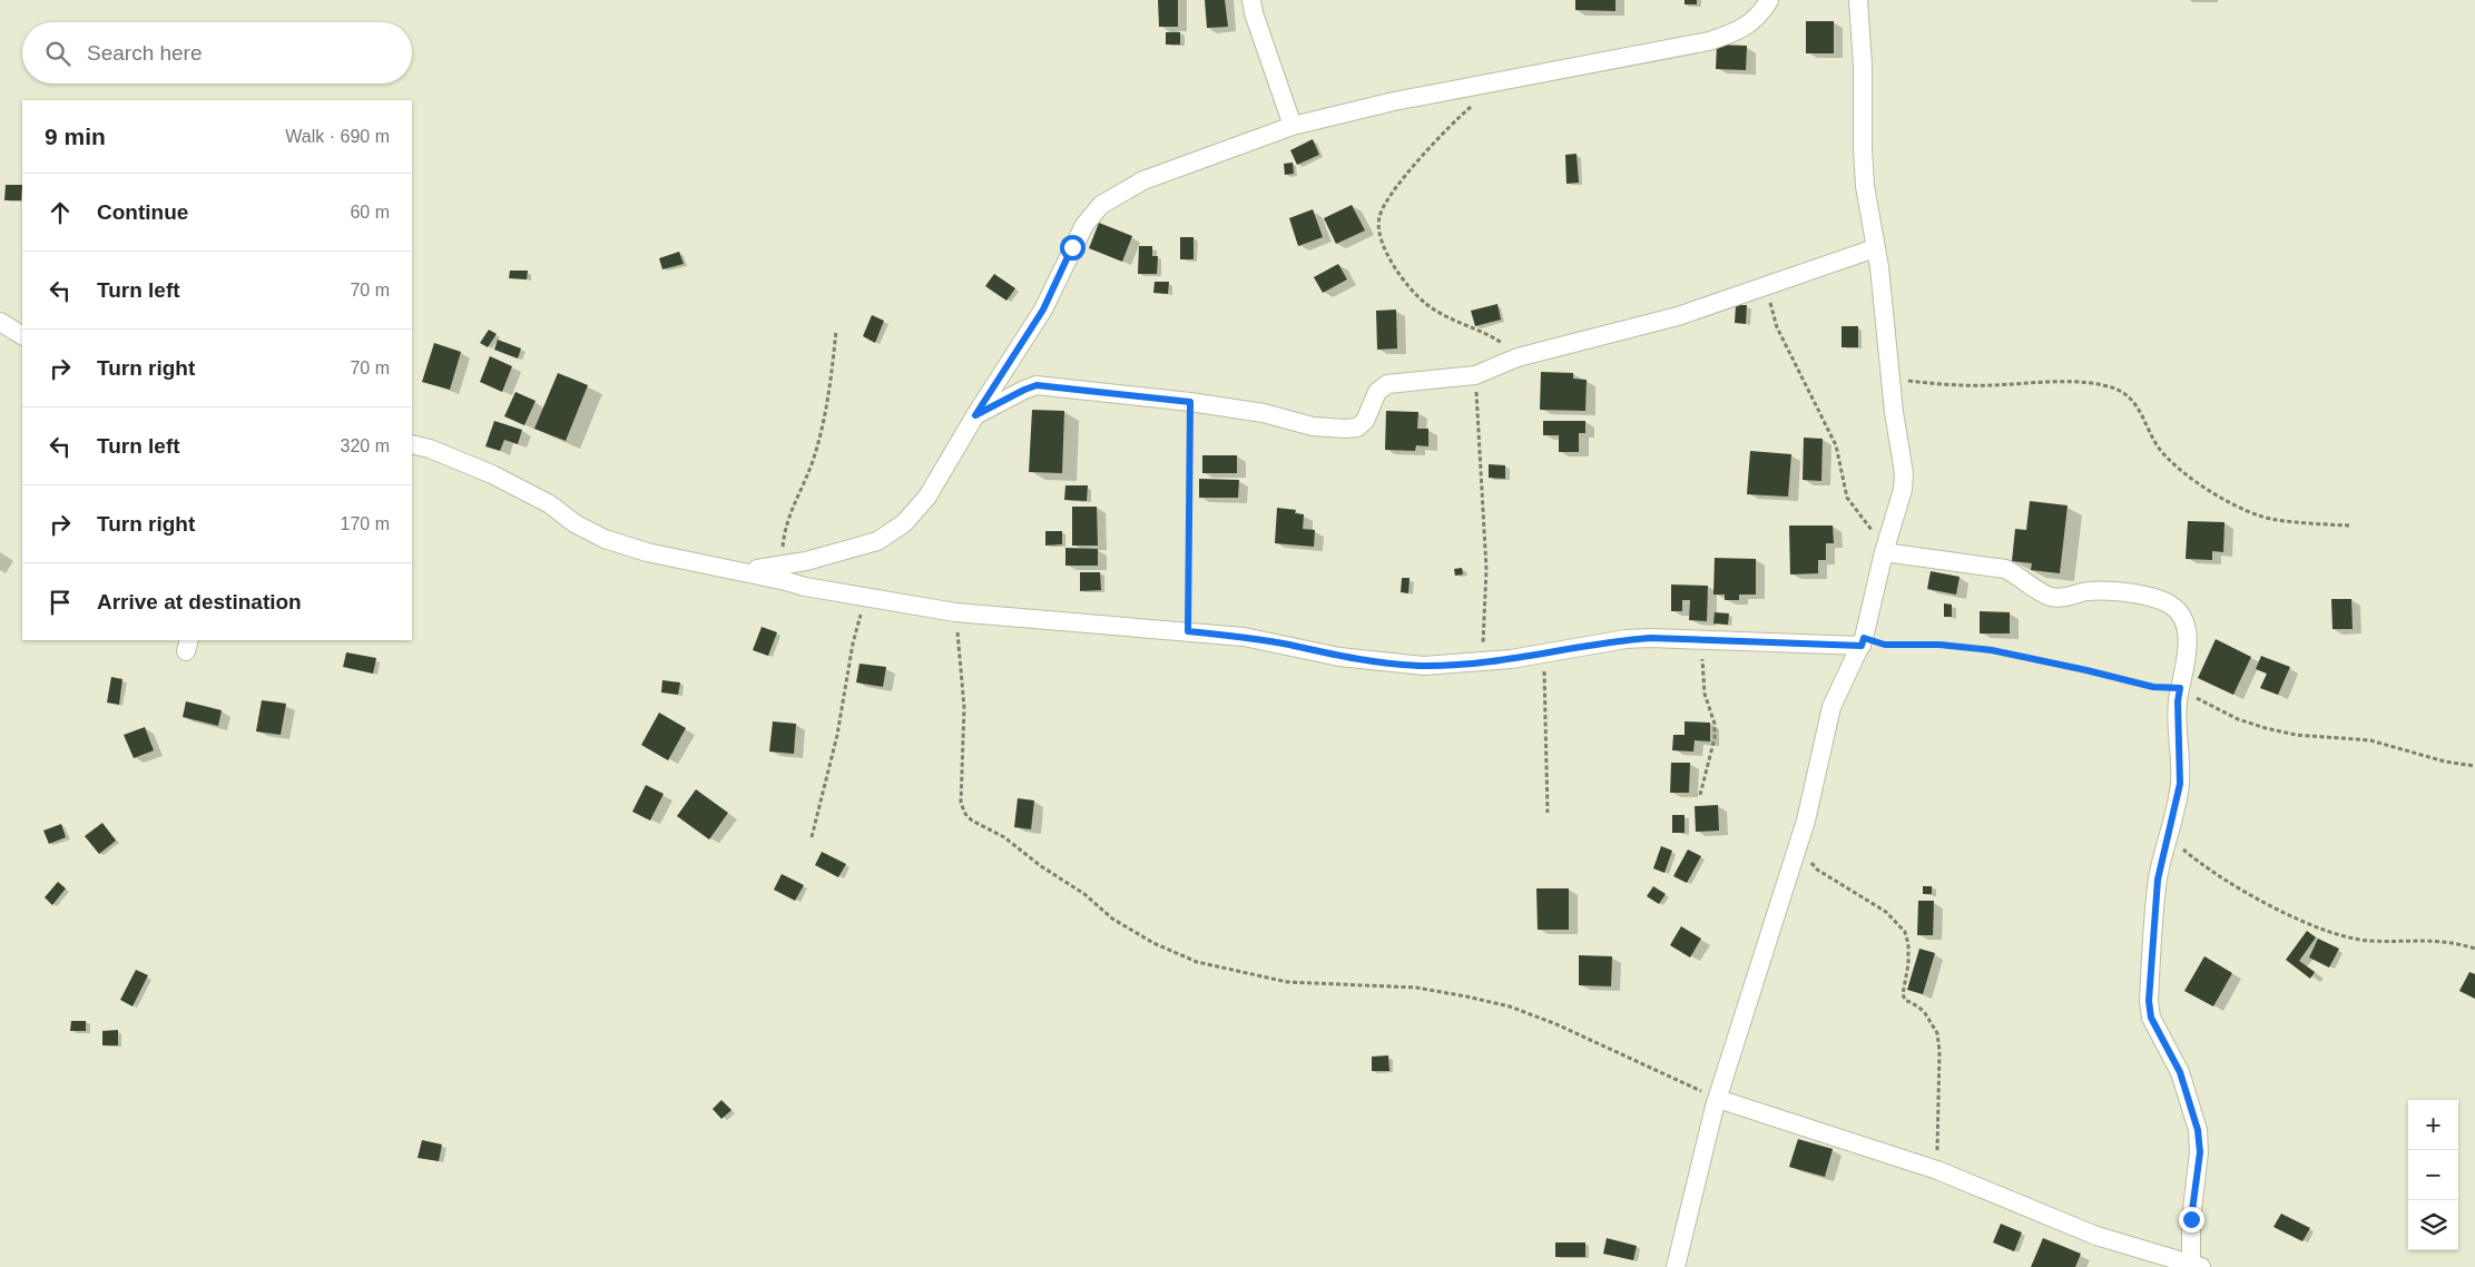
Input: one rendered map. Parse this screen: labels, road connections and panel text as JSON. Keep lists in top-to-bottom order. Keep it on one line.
{"page":{"search":"Search here","heading":["9 min","Walk · 690 m"],"list":[["Continue","60 m"],["Turn left","70 m"],["Turn right","70 m"],["Turn left","320 m"],["Turn right","170 m"],"Arrive at destination"],"map_buttons":["+","−"]}}
